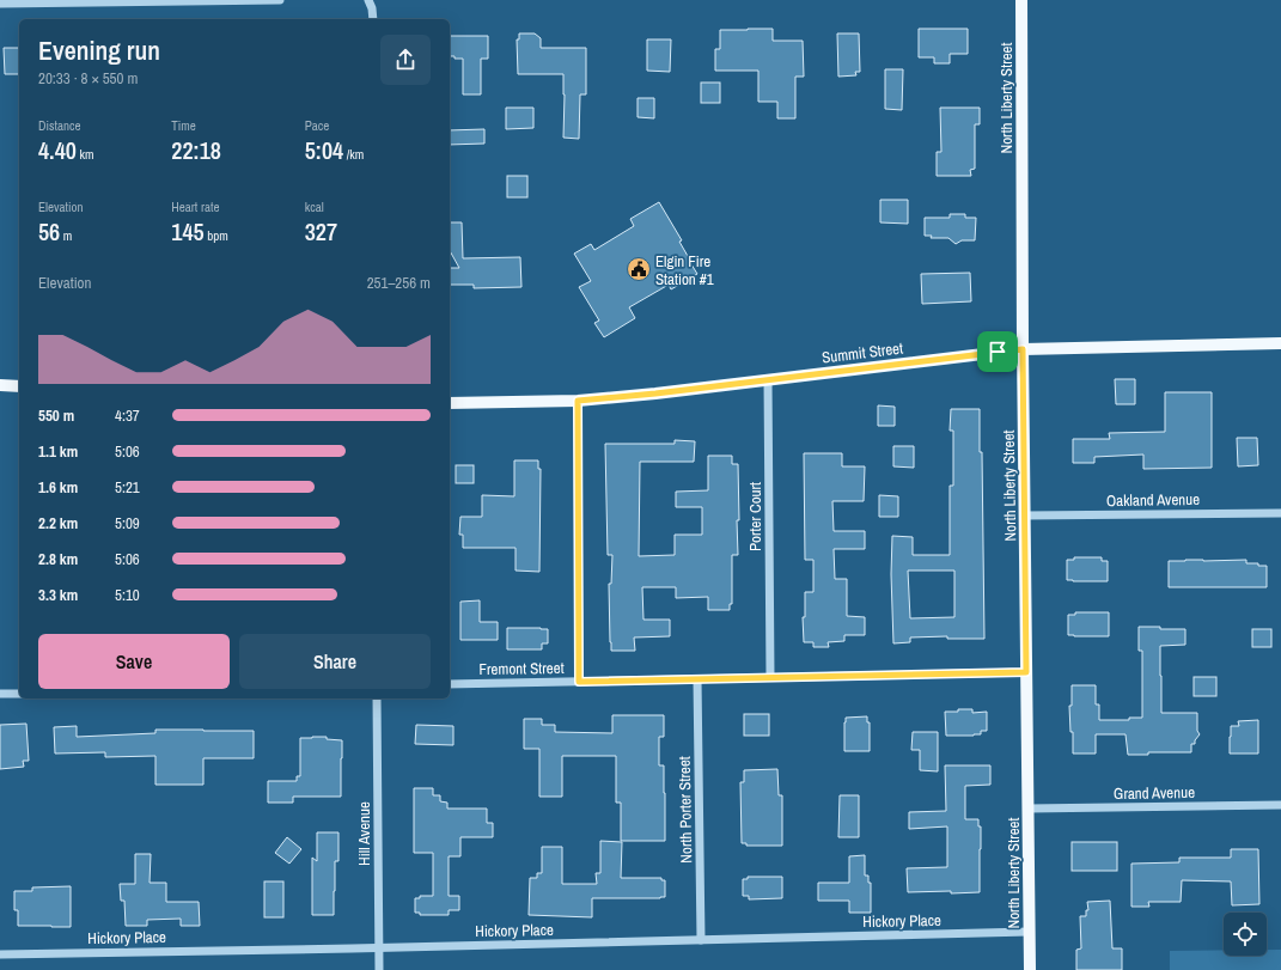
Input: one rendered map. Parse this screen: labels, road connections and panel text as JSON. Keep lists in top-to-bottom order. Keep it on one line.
{"streets":{"main road":["North Liberty Street","Summit Street"],"street":["Oakland Avenue","Porter Court","Fremont Street","Grand Avenue","North Porter Street","Hill Avenue","Hickory Place"]},"crossings":[["North Liberty Street","Summit Street"],["North Liberty Street","Oakland Avenue"],["North Liberty Street","Fremont Street"],["North Liberty Street","Grand Avenue"],["North Liberty Street","Hickory Place"],["Summit Street","Porter Court"],["Porter Court","Fremont Street"],["Fremont Street","North Porter Street"],["North Porter Street","Hickory Place"],["Hill Avenue","Hickory Place"]],"places":{"public building":["Elgin Fire Station #1"]},"page":{"heading":["Evening run","20:33 · 8 × 550 m"],"stats":[["Distance","4.40 km"],["Time","22:18"],["Pace","5:04 /km"],["Elevation","56 m"],["Heart rate","145 bpm"],["kcal","327"]],"chart":["Elevation","251–256 m"],"list":[{"name":"550 m","note":"4:37"},{"name":"1.1 km","note":"5:06"},{"name":"1.6 km","note":"5:21"},{"name":"2.2 km","note":"5:09"},{"name":"2.8 km","note":"5:06"},{"name":"3.3 km","note":"5:10"}],"buttons":["Save","Share"]}}
